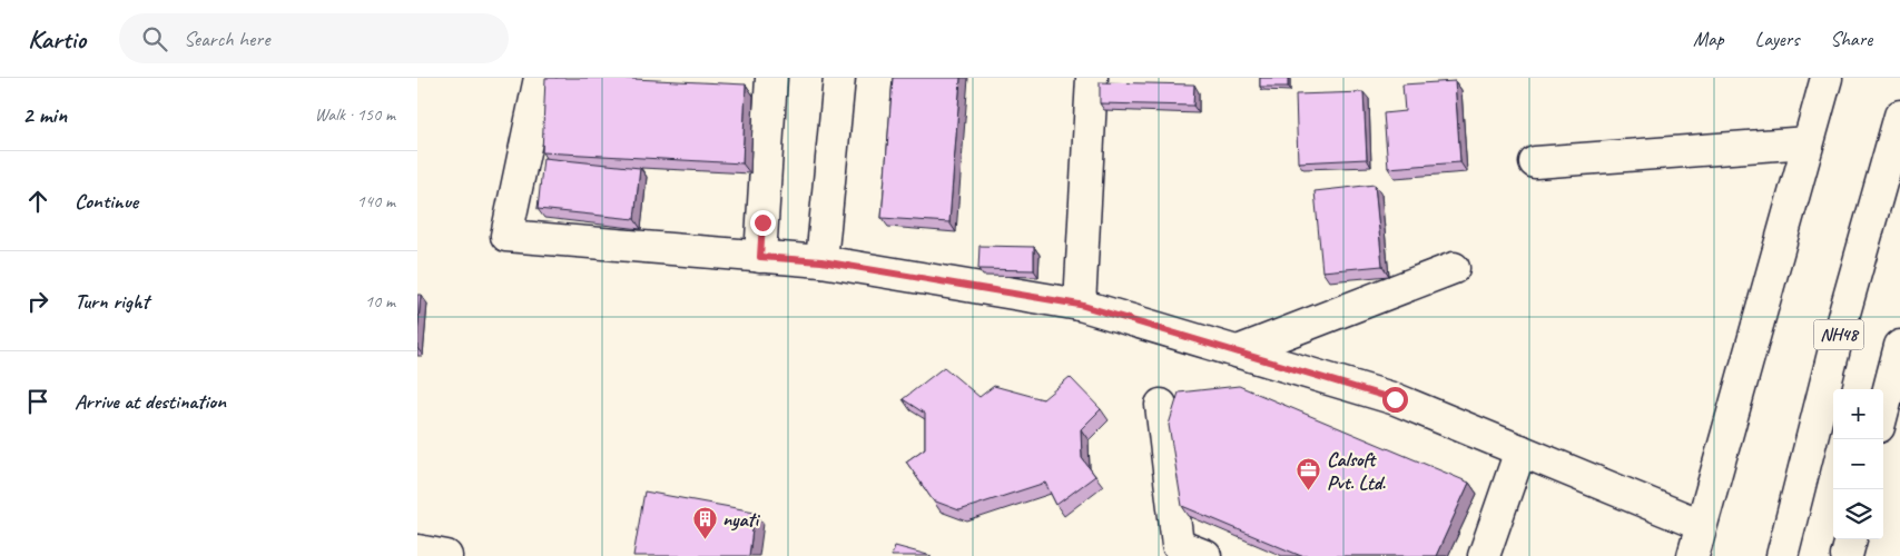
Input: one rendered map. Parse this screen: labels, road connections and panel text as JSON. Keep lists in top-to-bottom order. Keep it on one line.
{"streets":{"main road":["NH48"]},"places":{"office":["Calsoft Pvt. Ltd."],"building":["nyati"]},"page":{"header":"Kartio","search":"Search here","nav":["Map","Layers","Share"],"heading":["2 min","Walk · 150 m"],"list":[["Continue","140 m"],["Turn right","10 m"],"Arrive at destination"],"map_buttons":["+","−"]}}
